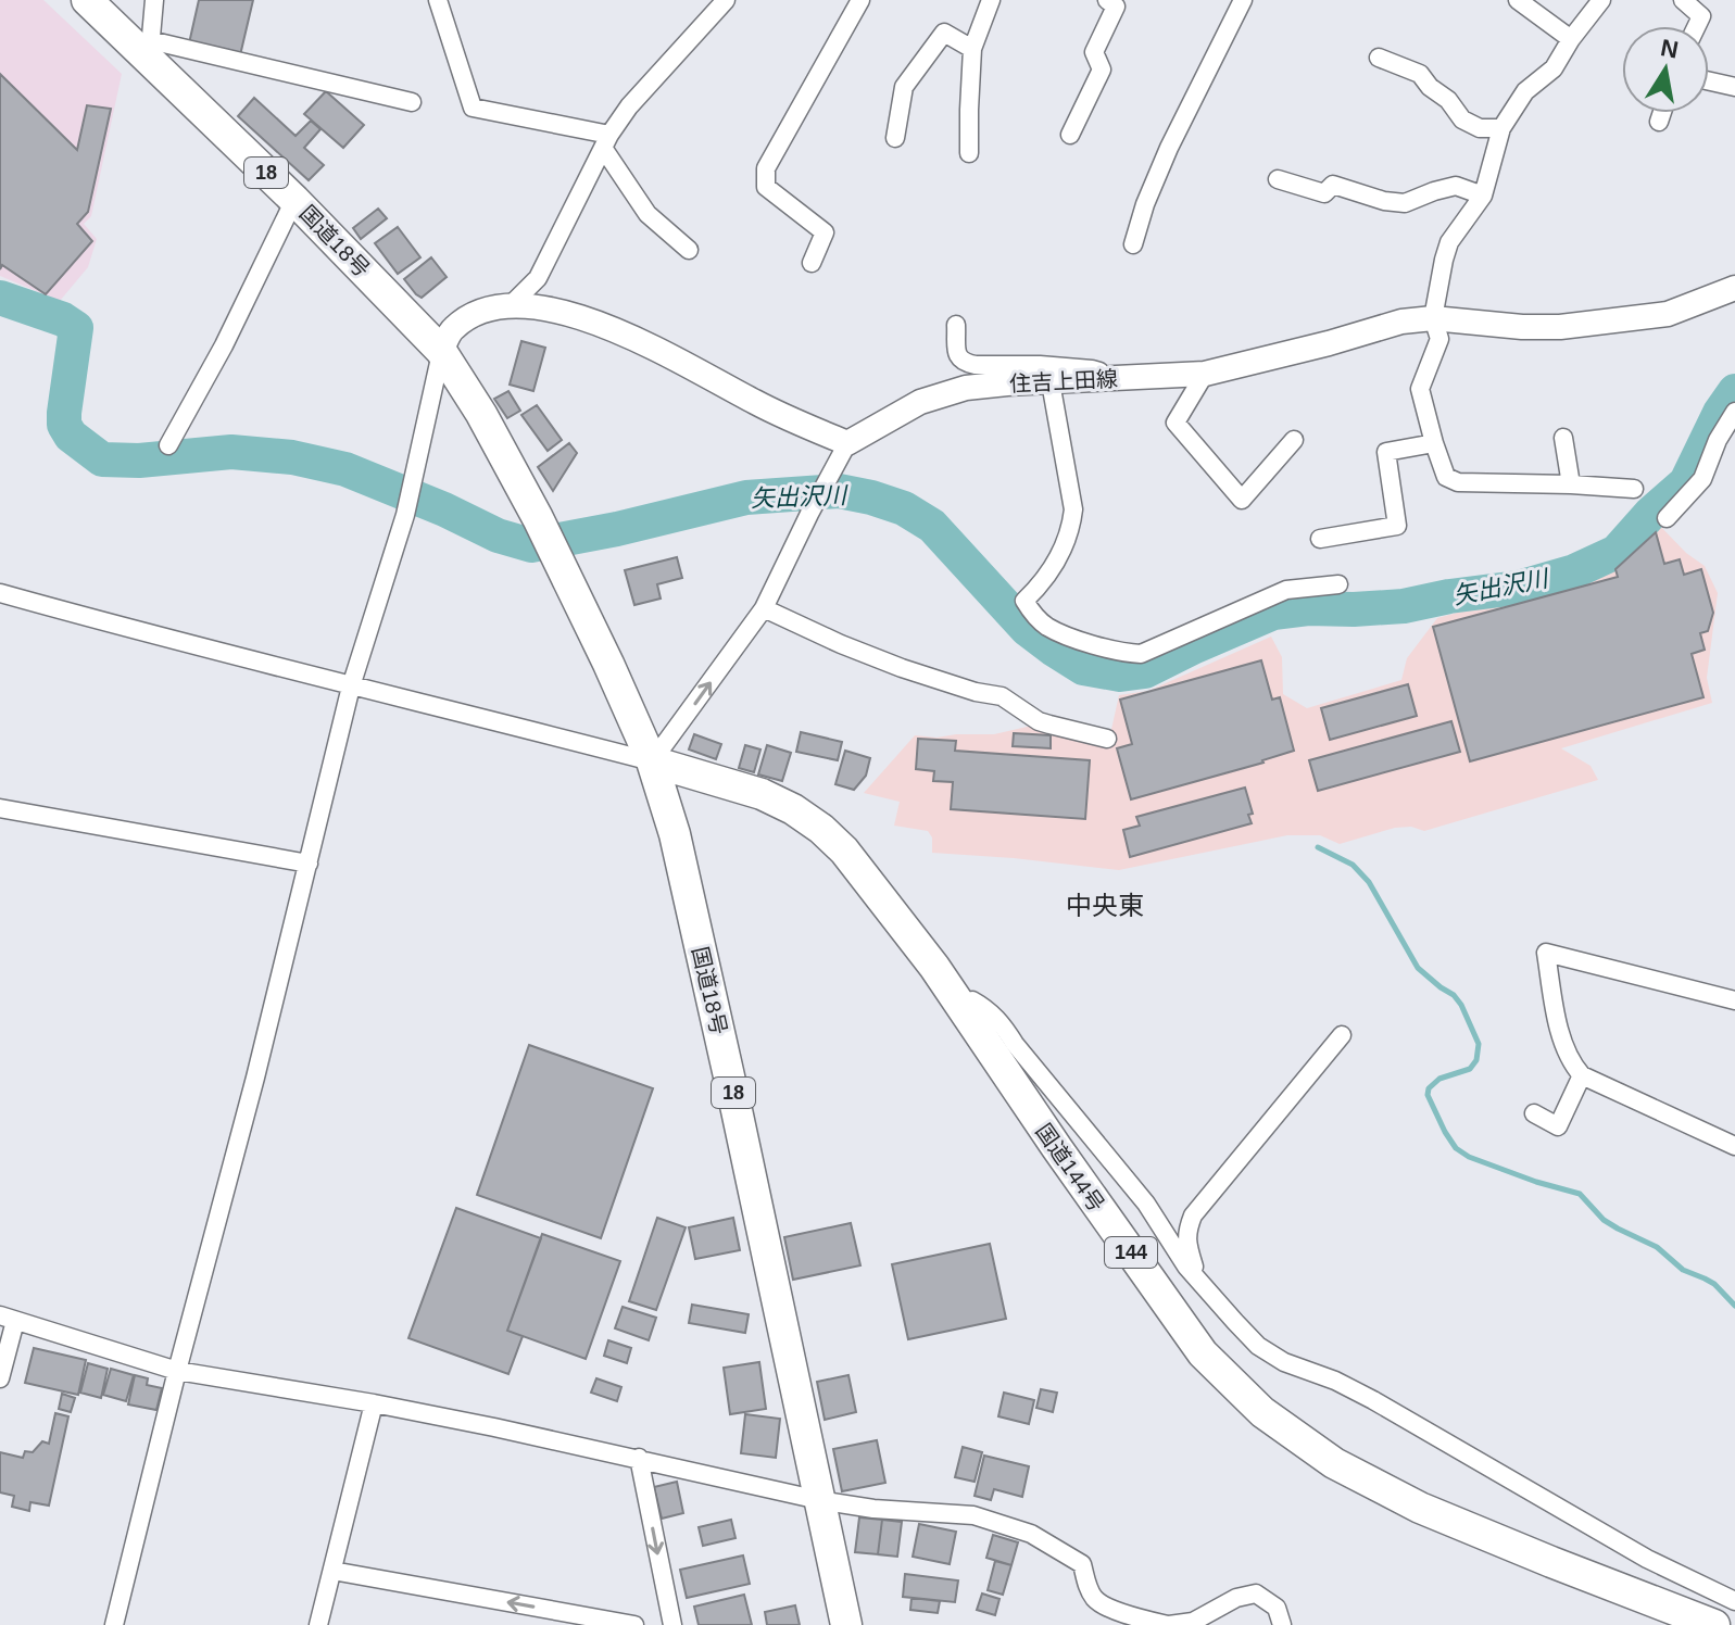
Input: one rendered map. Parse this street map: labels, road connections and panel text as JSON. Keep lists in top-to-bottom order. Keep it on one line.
{"streets":{"highway":["18","国道18号","国道144号","144"],"main road":["住吉上田線"]},"crossings":[["国道18号","国道144号"]],"districts":["中央東"],"water":["矢出沢川"],"north":"top"}
